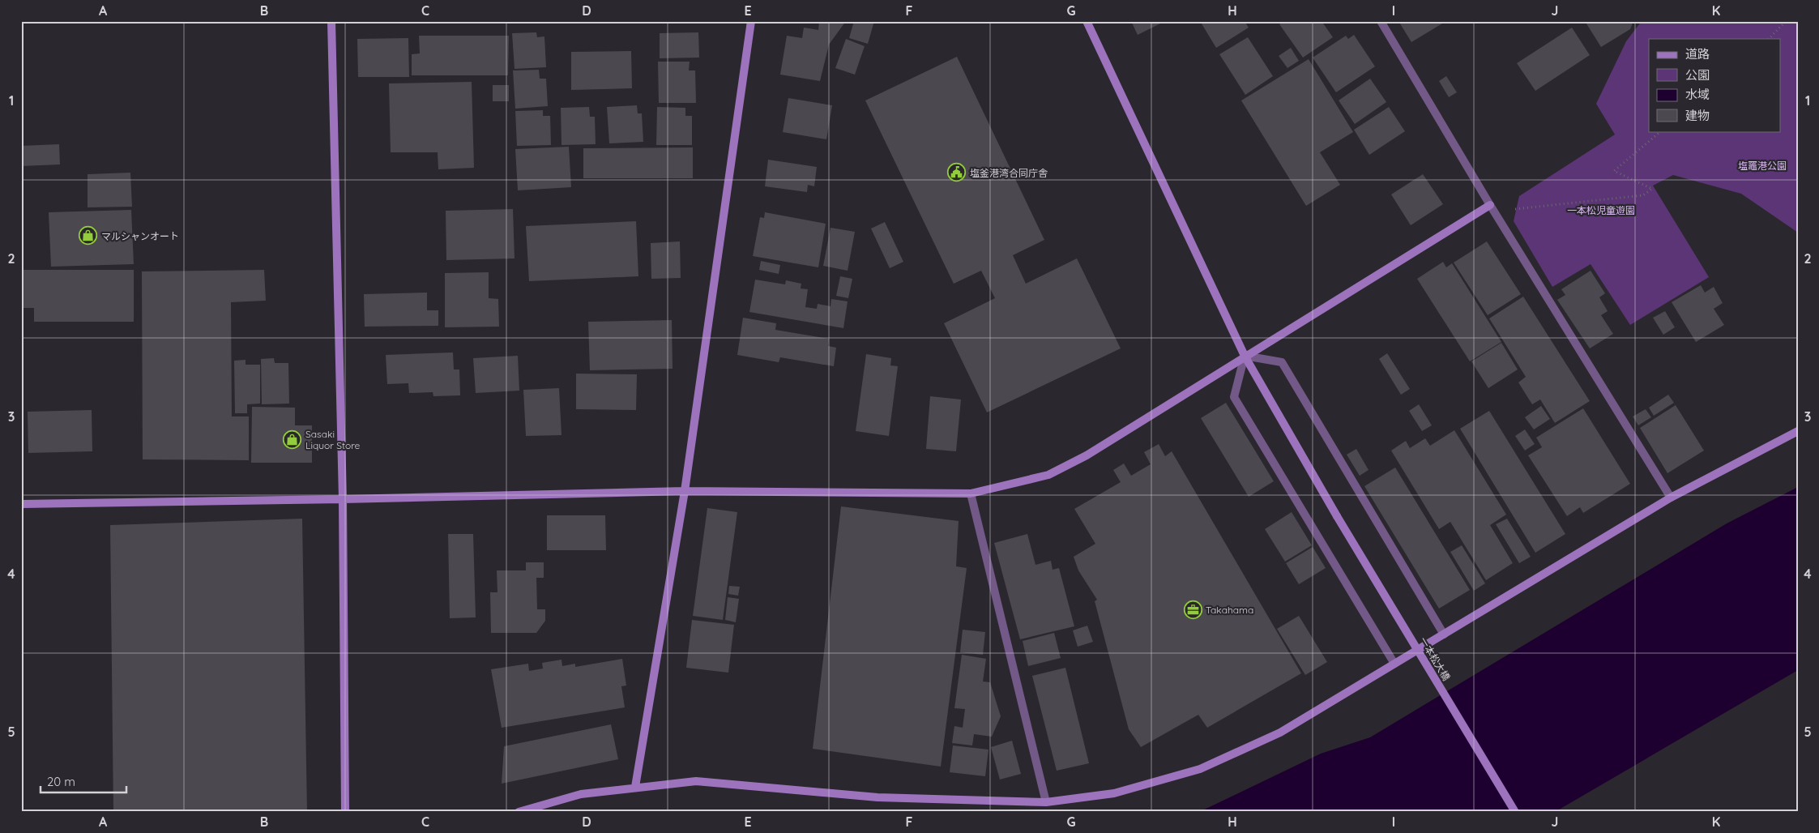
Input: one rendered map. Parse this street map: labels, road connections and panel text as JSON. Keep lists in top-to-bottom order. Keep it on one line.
{"streets":{"street":["一本松大橋"]},"parks":["塩竈港公園","一本松児童遊園"],"places":{"public building":["塩釜港湾合同庁舎"],"shop":["マルシャンオート","Sasaki Liquor Store"],"office":["Takahama"]},"legend":["道路","公園","水域","建物"],"scale_bar":"20 m","grid":{"columns":["A","B","C","D","E","F","G","H","I","J","K"],"rows":["1","2","3","4","5"]}}
